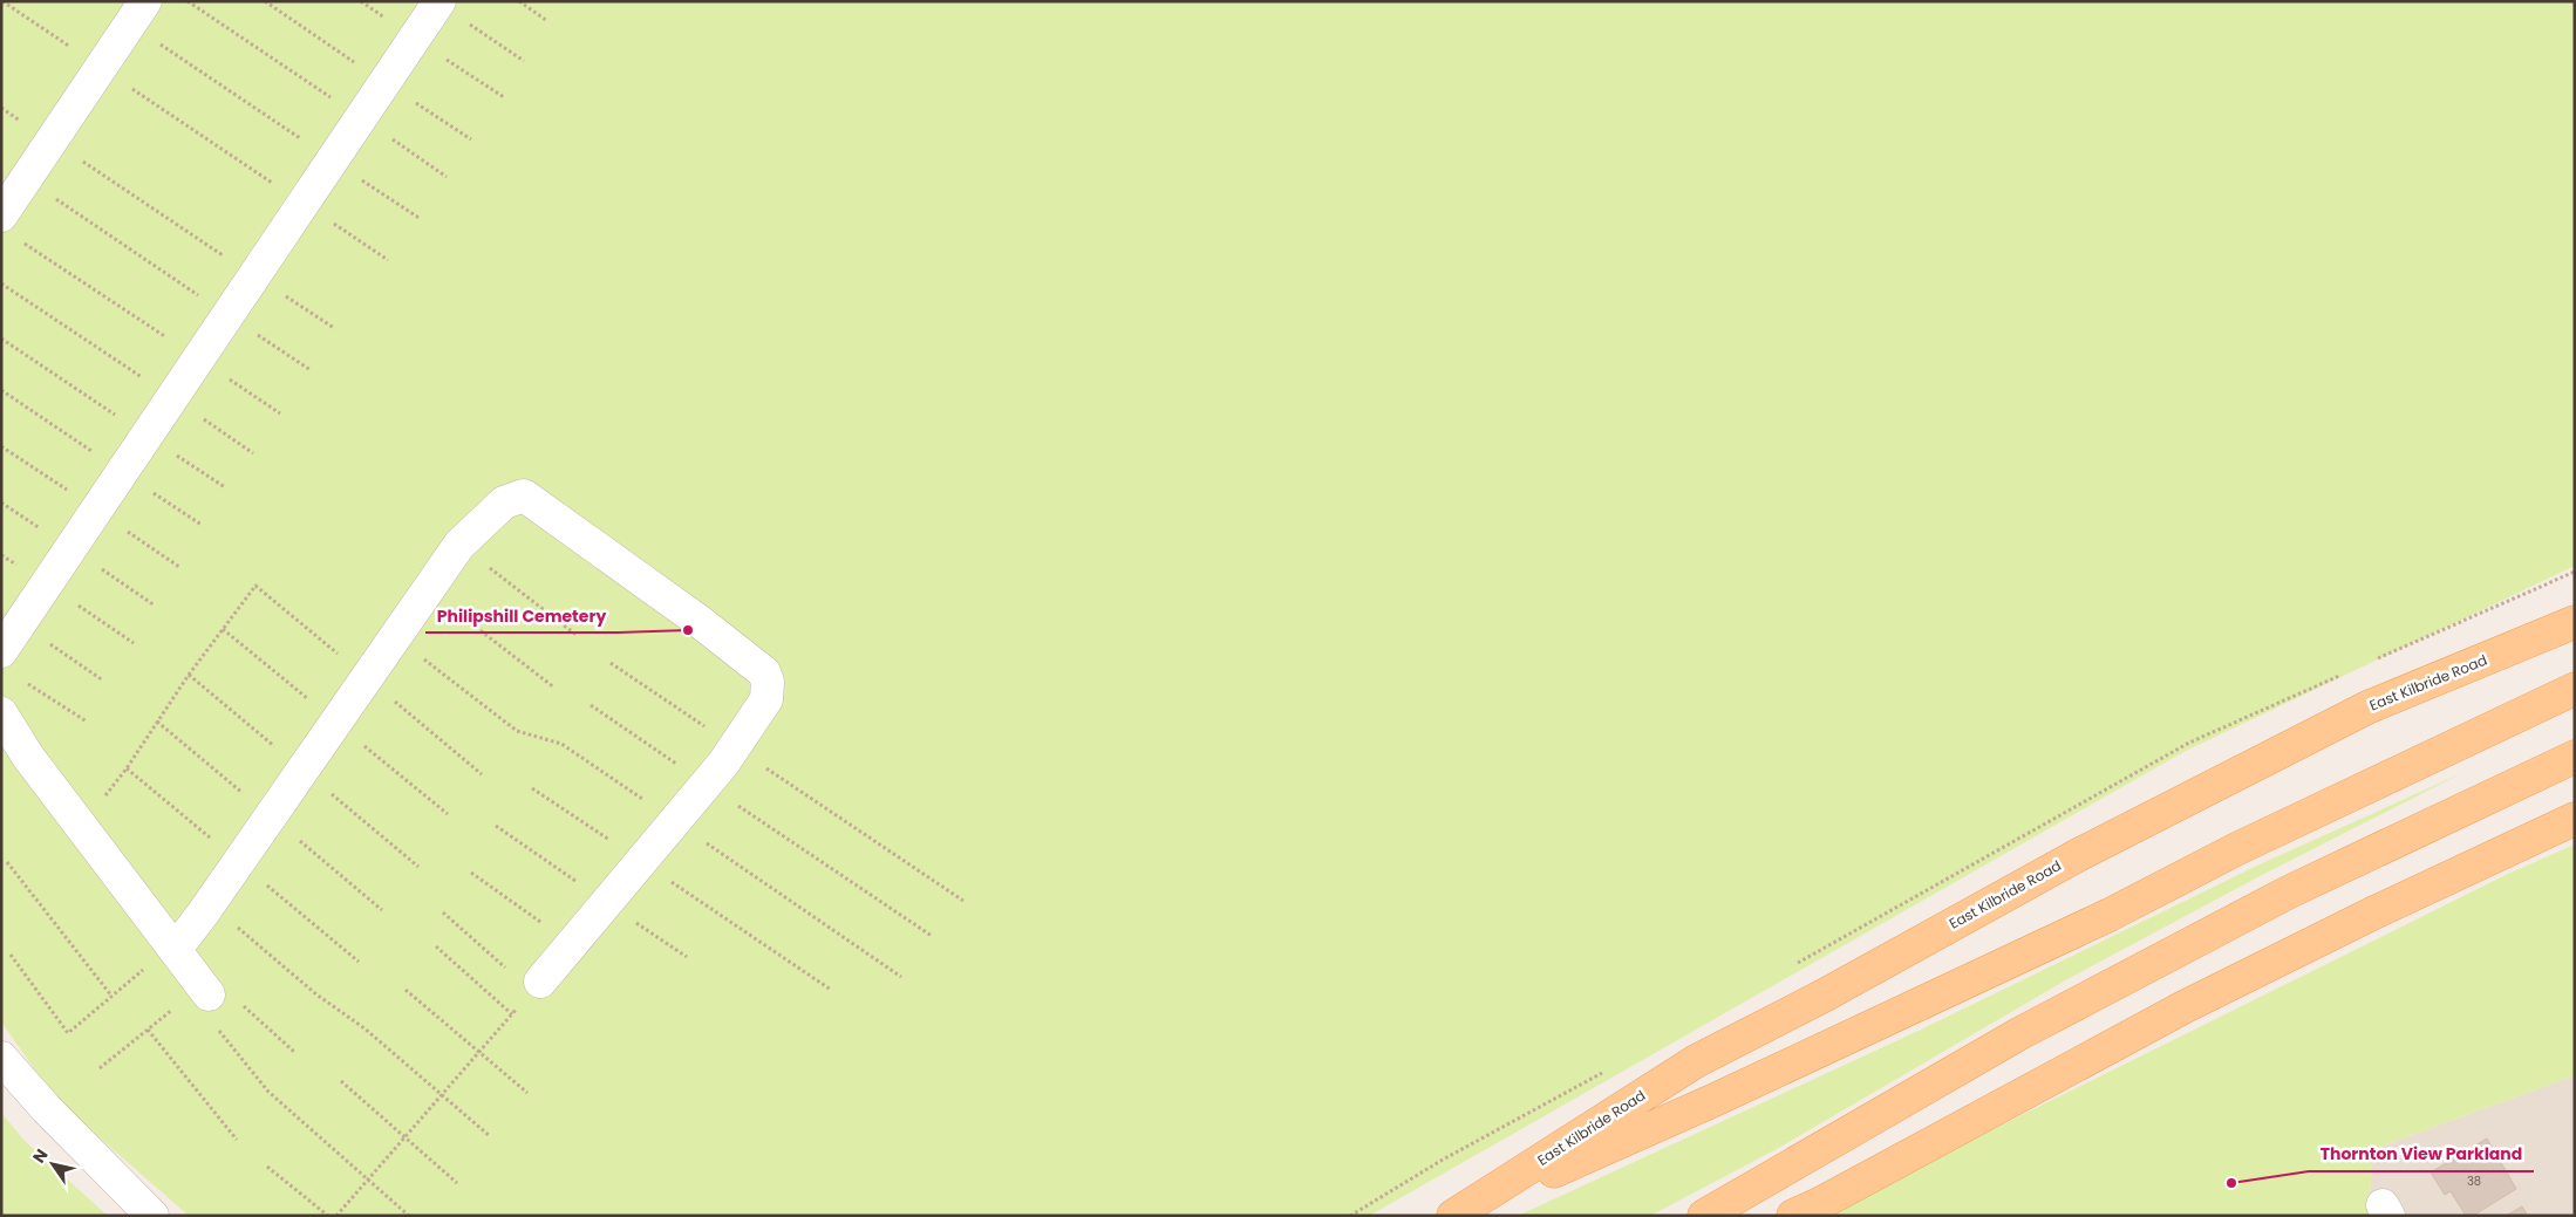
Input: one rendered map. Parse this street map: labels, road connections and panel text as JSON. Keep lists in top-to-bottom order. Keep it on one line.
{"streets":{"main road":["East Kilbride Road"]},"places":["Philipshill Cemetery","Thornton View Parkland"],"house_numbers":["38"],"north":"top left"}
